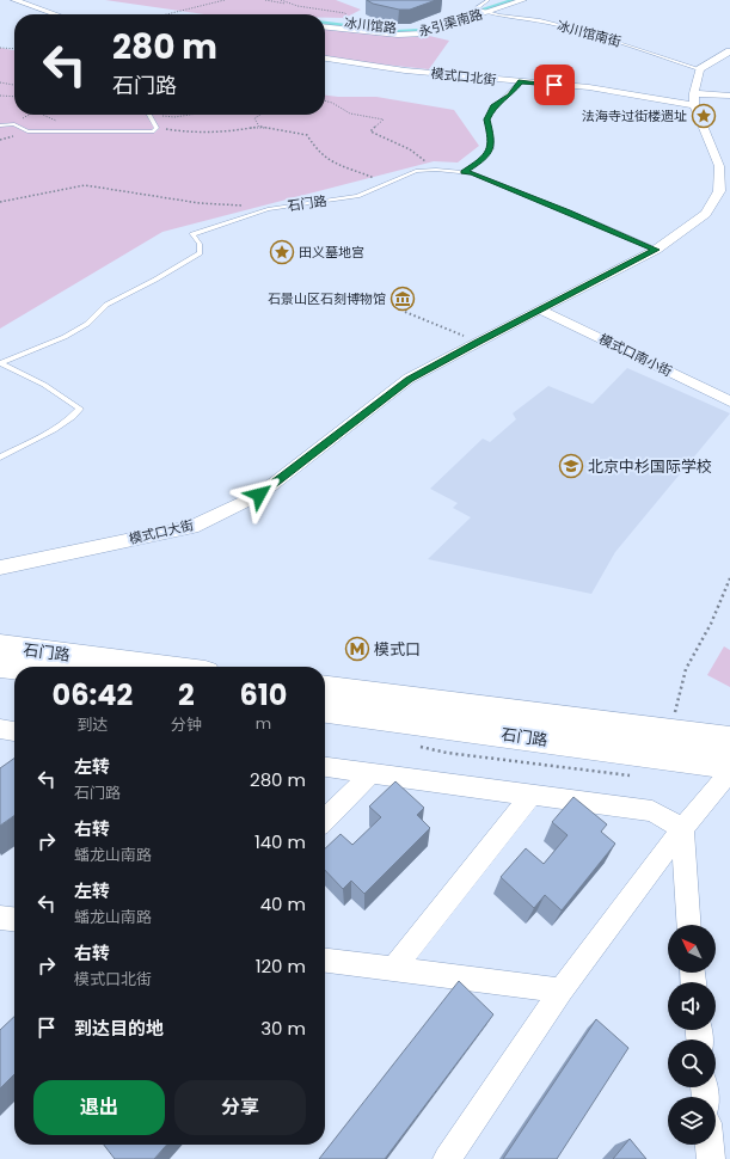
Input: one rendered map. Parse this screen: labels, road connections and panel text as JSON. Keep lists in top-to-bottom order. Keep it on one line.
{"streets":{"highway":["石门路"],"street":["永引渠南路","冰川馆路","模式口北街","模式口南小街","模式口大街"],"lane":["冰川馆南街"]},"crossings":[["永引渠南路","冰川馆南街"],["冰川馆路","冰川馆南街"],["模式口北街","模式口大街"],["石门路","模式口大街"],["模式口南小街","模式口大街"]],"places":{"place":["法海寺过街楼遗址","田义墓地宫"],"museum":["石景山区石刻博物馆"],"school or university":["北京中杉国际学校"],"metro station":["模式口"]},"north":"top left","page":{"turn":["280 m","石门路"],"eta":["06:42","到达","2","分钟","610","m"],"list":[{"name":"左转","note":"石门路","value":"280 m"},{"name":"右转","note":"蟠龙山南路","value":"140 m"},{"name":"左转","note":"蟠龙山南路","value":"40 m"},{"name":"右转","note":"模式口北街","value":"120 m"},{"name":"到达目的地","value":"30 m"}],"buttons":["退出","分享"]}}
